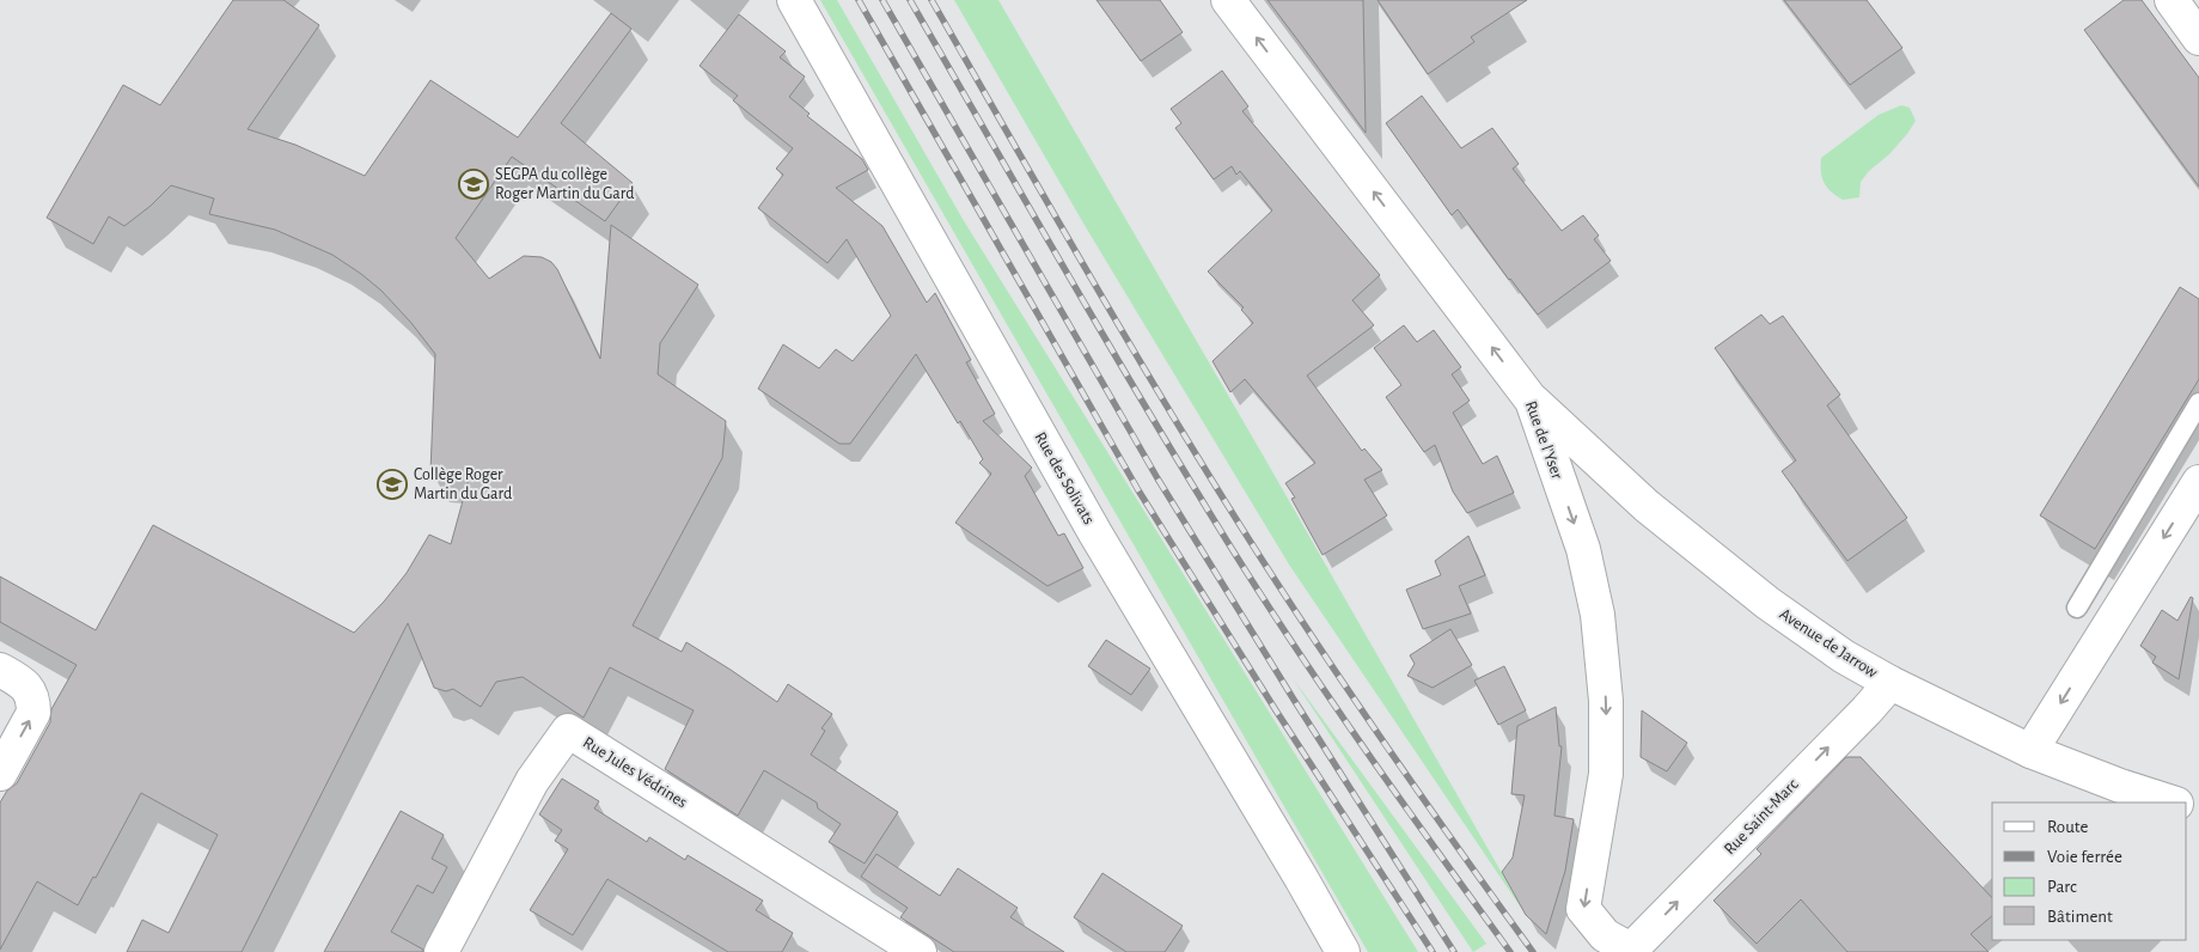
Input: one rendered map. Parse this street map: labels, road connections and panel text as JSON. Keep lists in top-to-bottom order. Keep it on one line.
{"streets":{"street":["Rue de l'Yser","Rue des Solivats","Avenue de Jarrow","Rue Jules Védrines","Rue Saint-Marc"]},"crossings":[["Rue de l'Yser","Avenue de Jarrow"],["Rue de l'Yser","Rue Saint-Marc"],["Avenue de Jarrow","Rue Saint-Marc"]],"one_way":["Rue Saint-Marc"],"places":{"school or university":["SEGPA du collège Roger Martin du Gard","Collège Roger Martin du Gard"]},"legend":["Route","Voie ferrée","Parc","Bâtiment"]}
